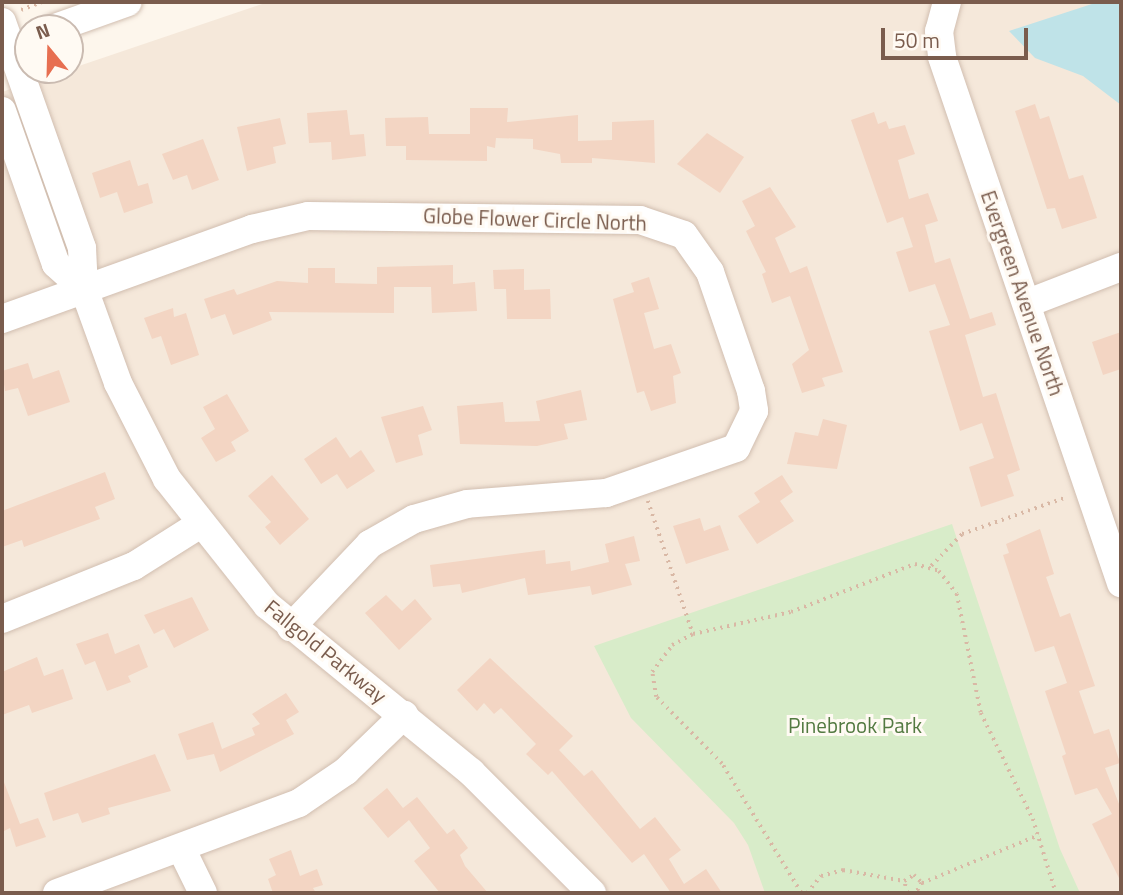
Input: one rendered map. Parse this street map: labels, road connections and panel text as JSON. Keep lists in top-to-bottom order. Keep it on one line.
{"streets":{"street":["Globe Flower Circle North","Evergreen Avenue North","Fallgold Parkway"]},"crossings":[["Globe Flower Circle North","Fallgold Parkway"]],"parks":["Pinebrook Park"],"scale_bar":"50 m","north":"top"}
